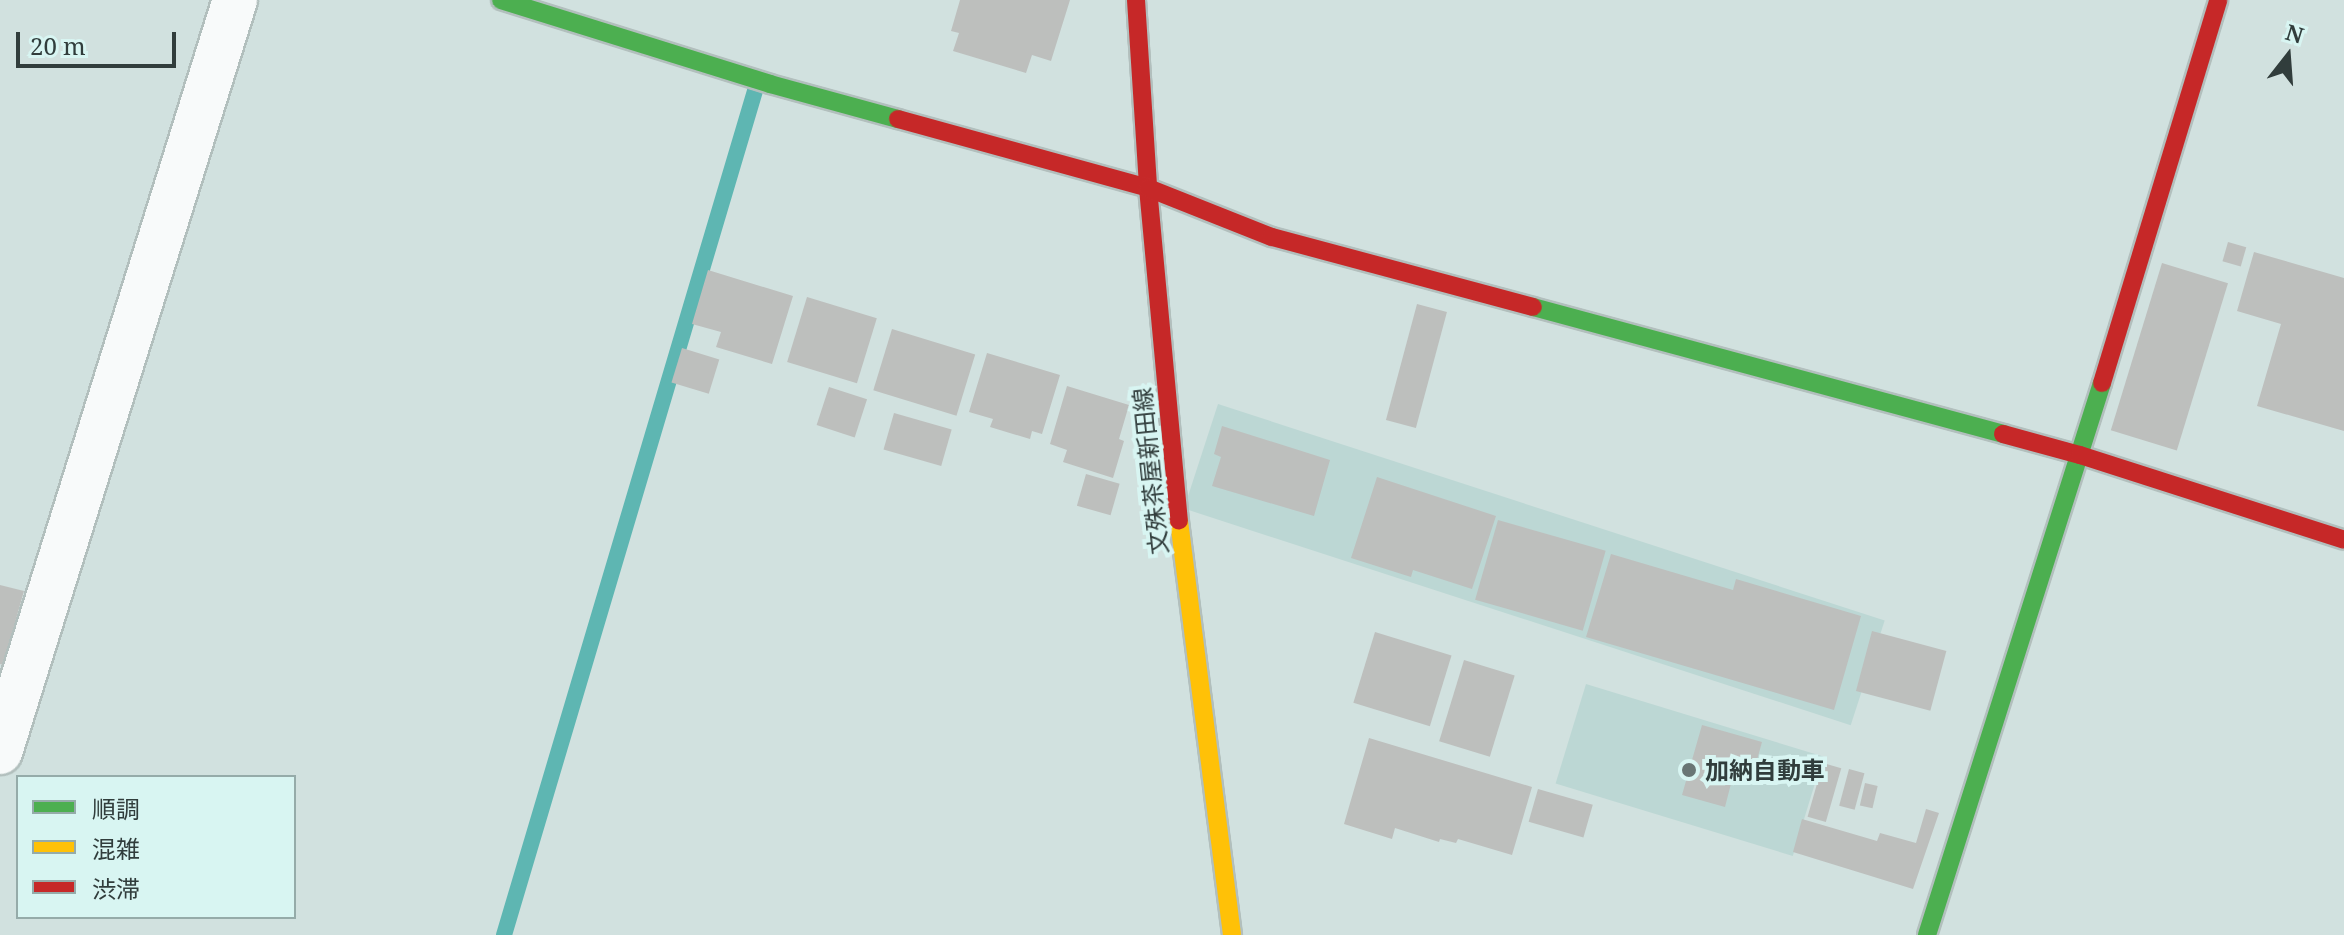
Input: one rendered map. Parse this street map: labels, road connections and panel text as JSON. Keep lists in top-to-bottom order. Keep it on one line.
{"streets":{"street":["文殊茶屋新田線"]},"places":["加納自動車"],"legend":["順調","混雑","渋滞"],"scale_bar":"20 m","north":"top"}
